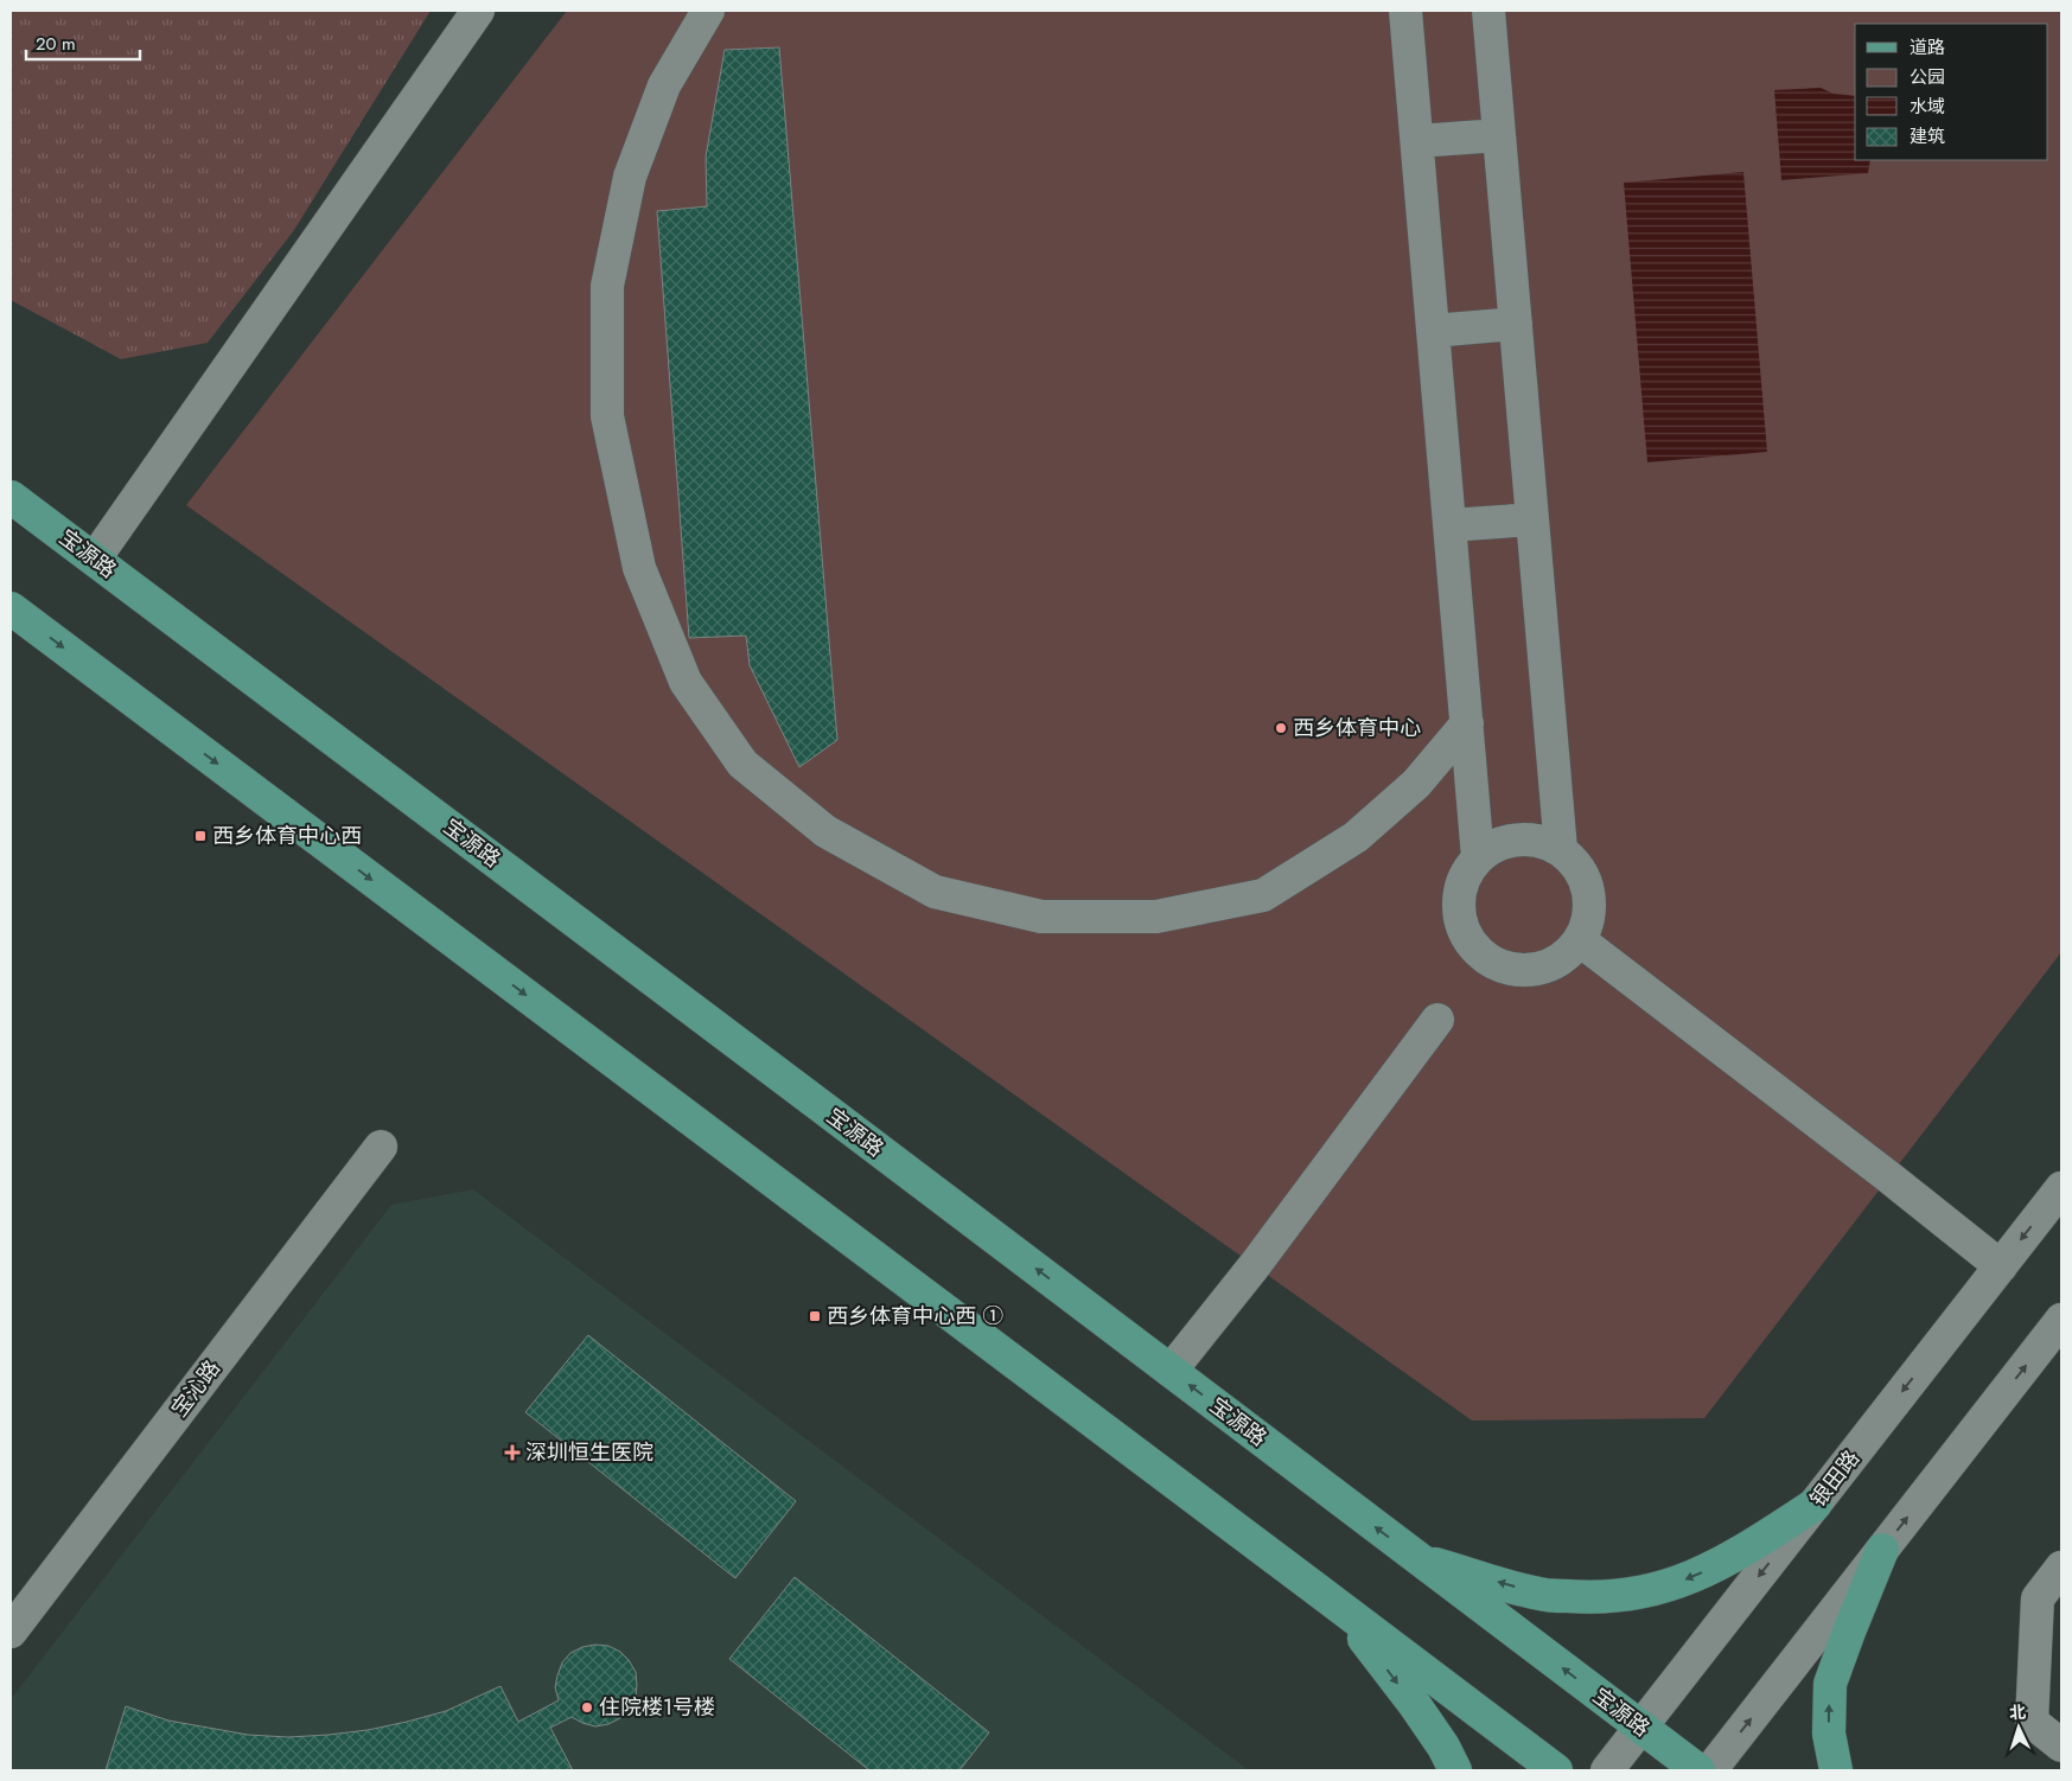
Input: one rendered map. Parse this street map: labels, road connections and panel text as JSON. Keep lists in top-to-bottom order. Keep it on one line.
{"streets":{"main road":["宝源路"],"street":["宝沁路","银田路"]},"crossings":[["宝源路","银田路"]],"places":{"other":["西乡体育中心","住院楼1号楼"],"transit":["西乡体育中心西","西乡体育中心西 ①"],"health":["深圳恒生医院"]},"legend":["道路","公园","水域","建筑"],"scale_bar":"20 m","north":"top"}
